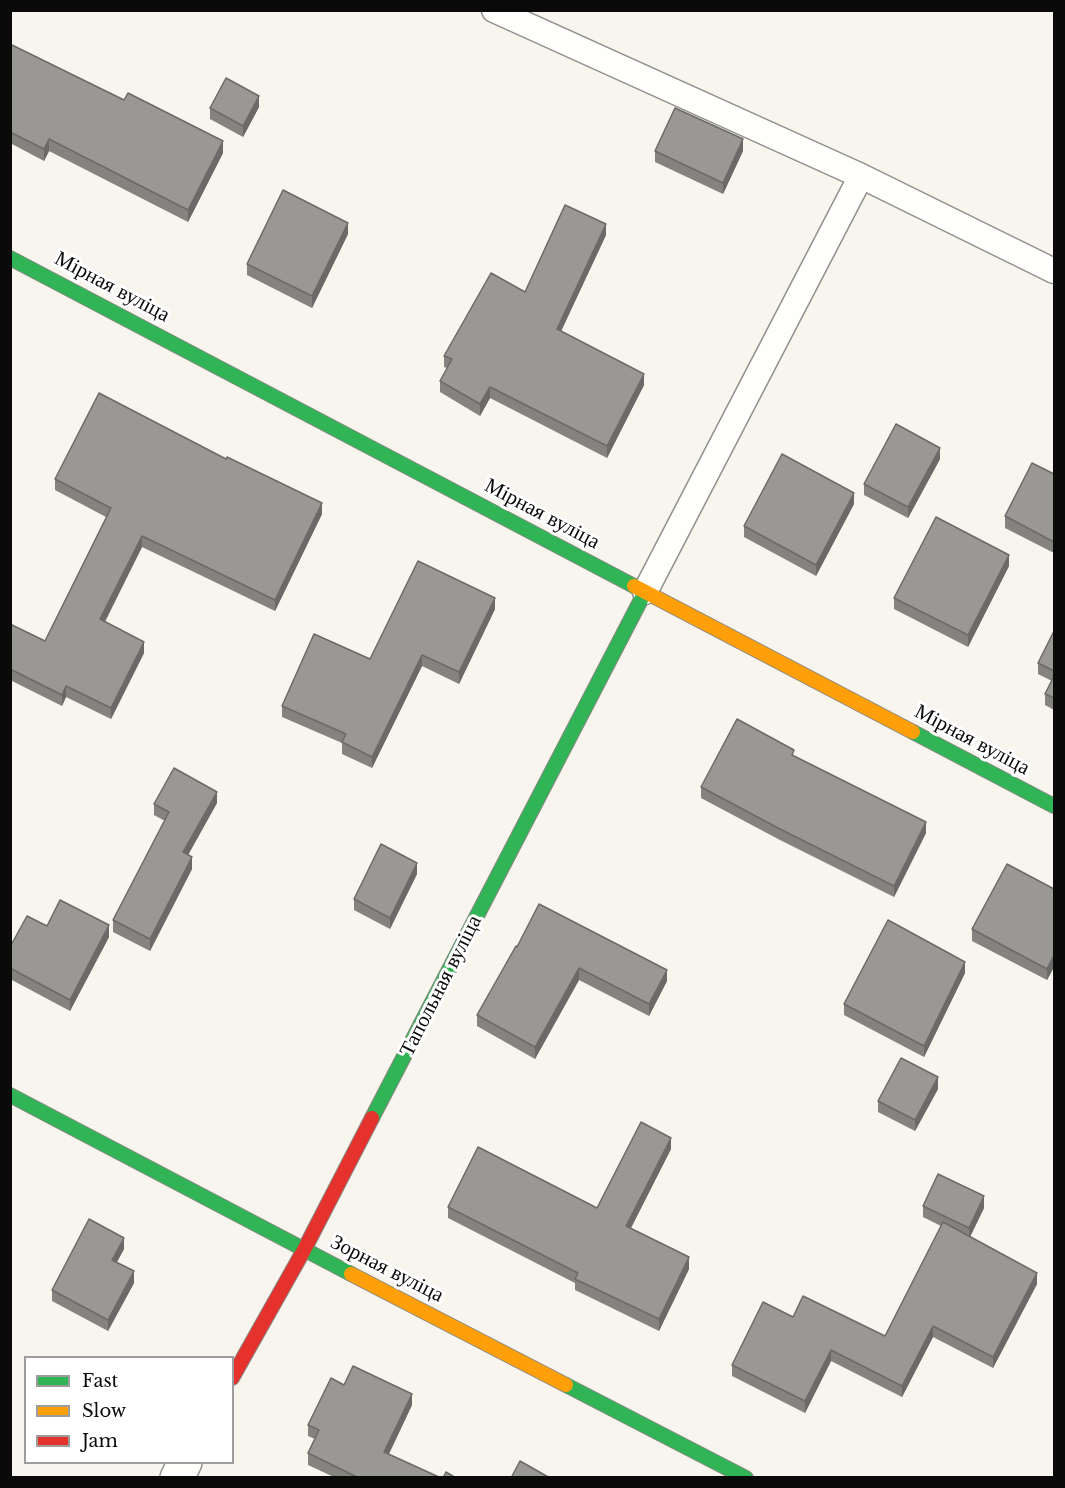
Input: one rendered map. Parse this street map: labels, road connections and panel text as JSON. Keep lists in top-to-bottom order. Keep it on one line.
{"streets":{"street":["Мірная вуліца","Тапольная вуліца","Зорная вуліца"]},"crossings":[["Мірная вуліца","Тапольная вуліца"],["Тапольная вуліца","Зорная вуліца"]],"legend":["Fast","Slow","Jam"]}
